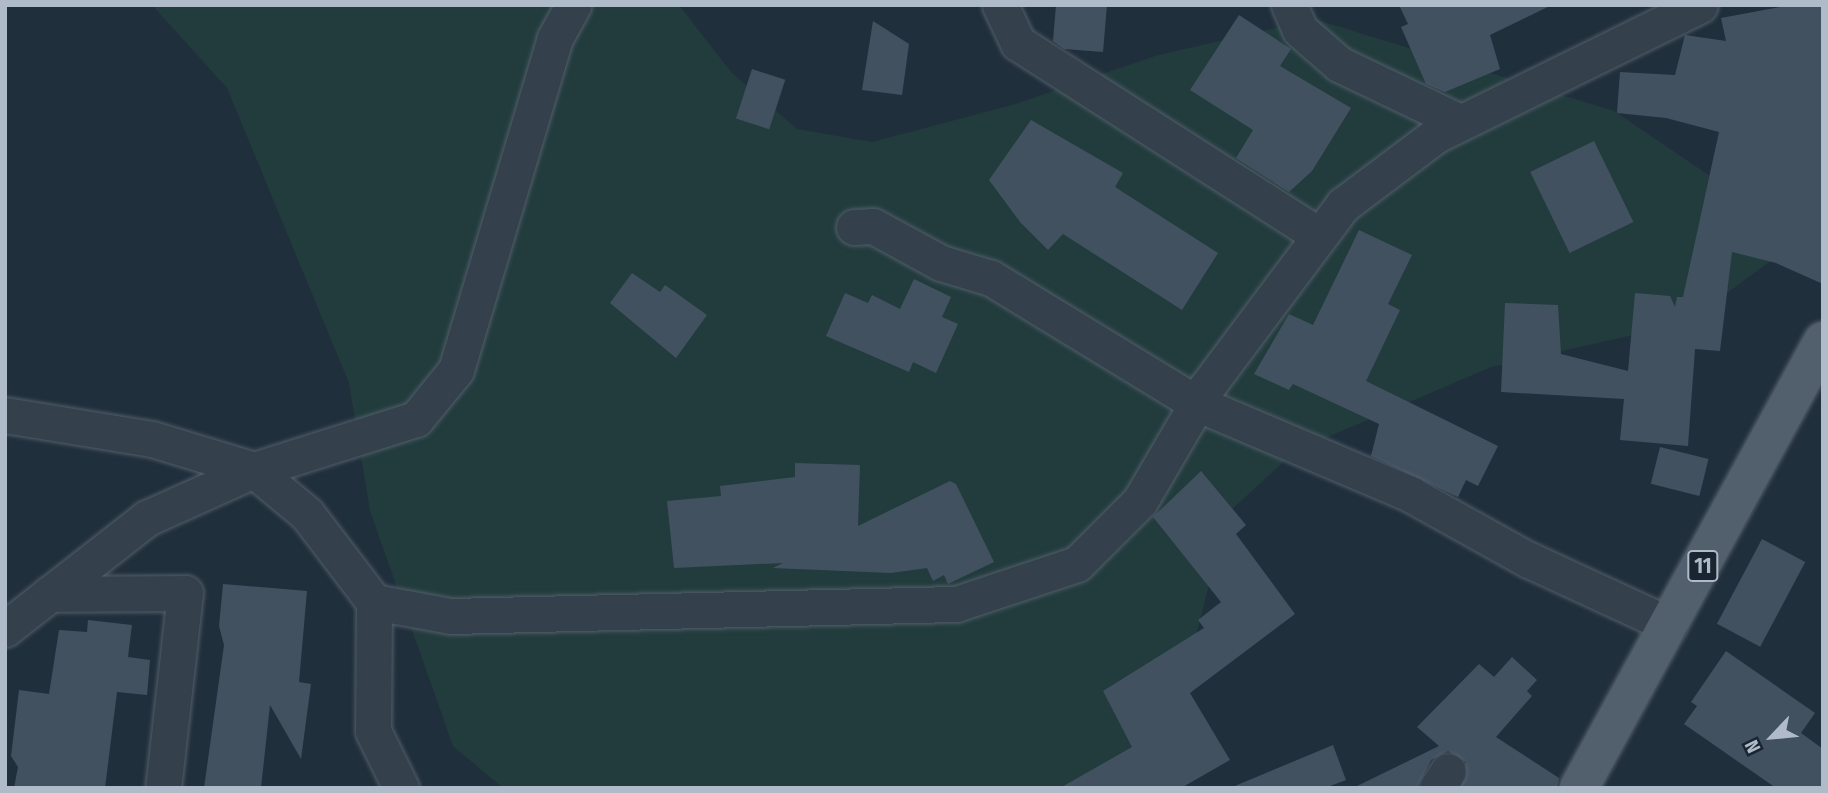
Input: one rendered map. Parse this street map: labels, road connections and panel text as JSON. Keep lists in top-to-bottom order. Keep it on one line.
{"streets":{"main road":["11"]},"north":"bottom left"}
